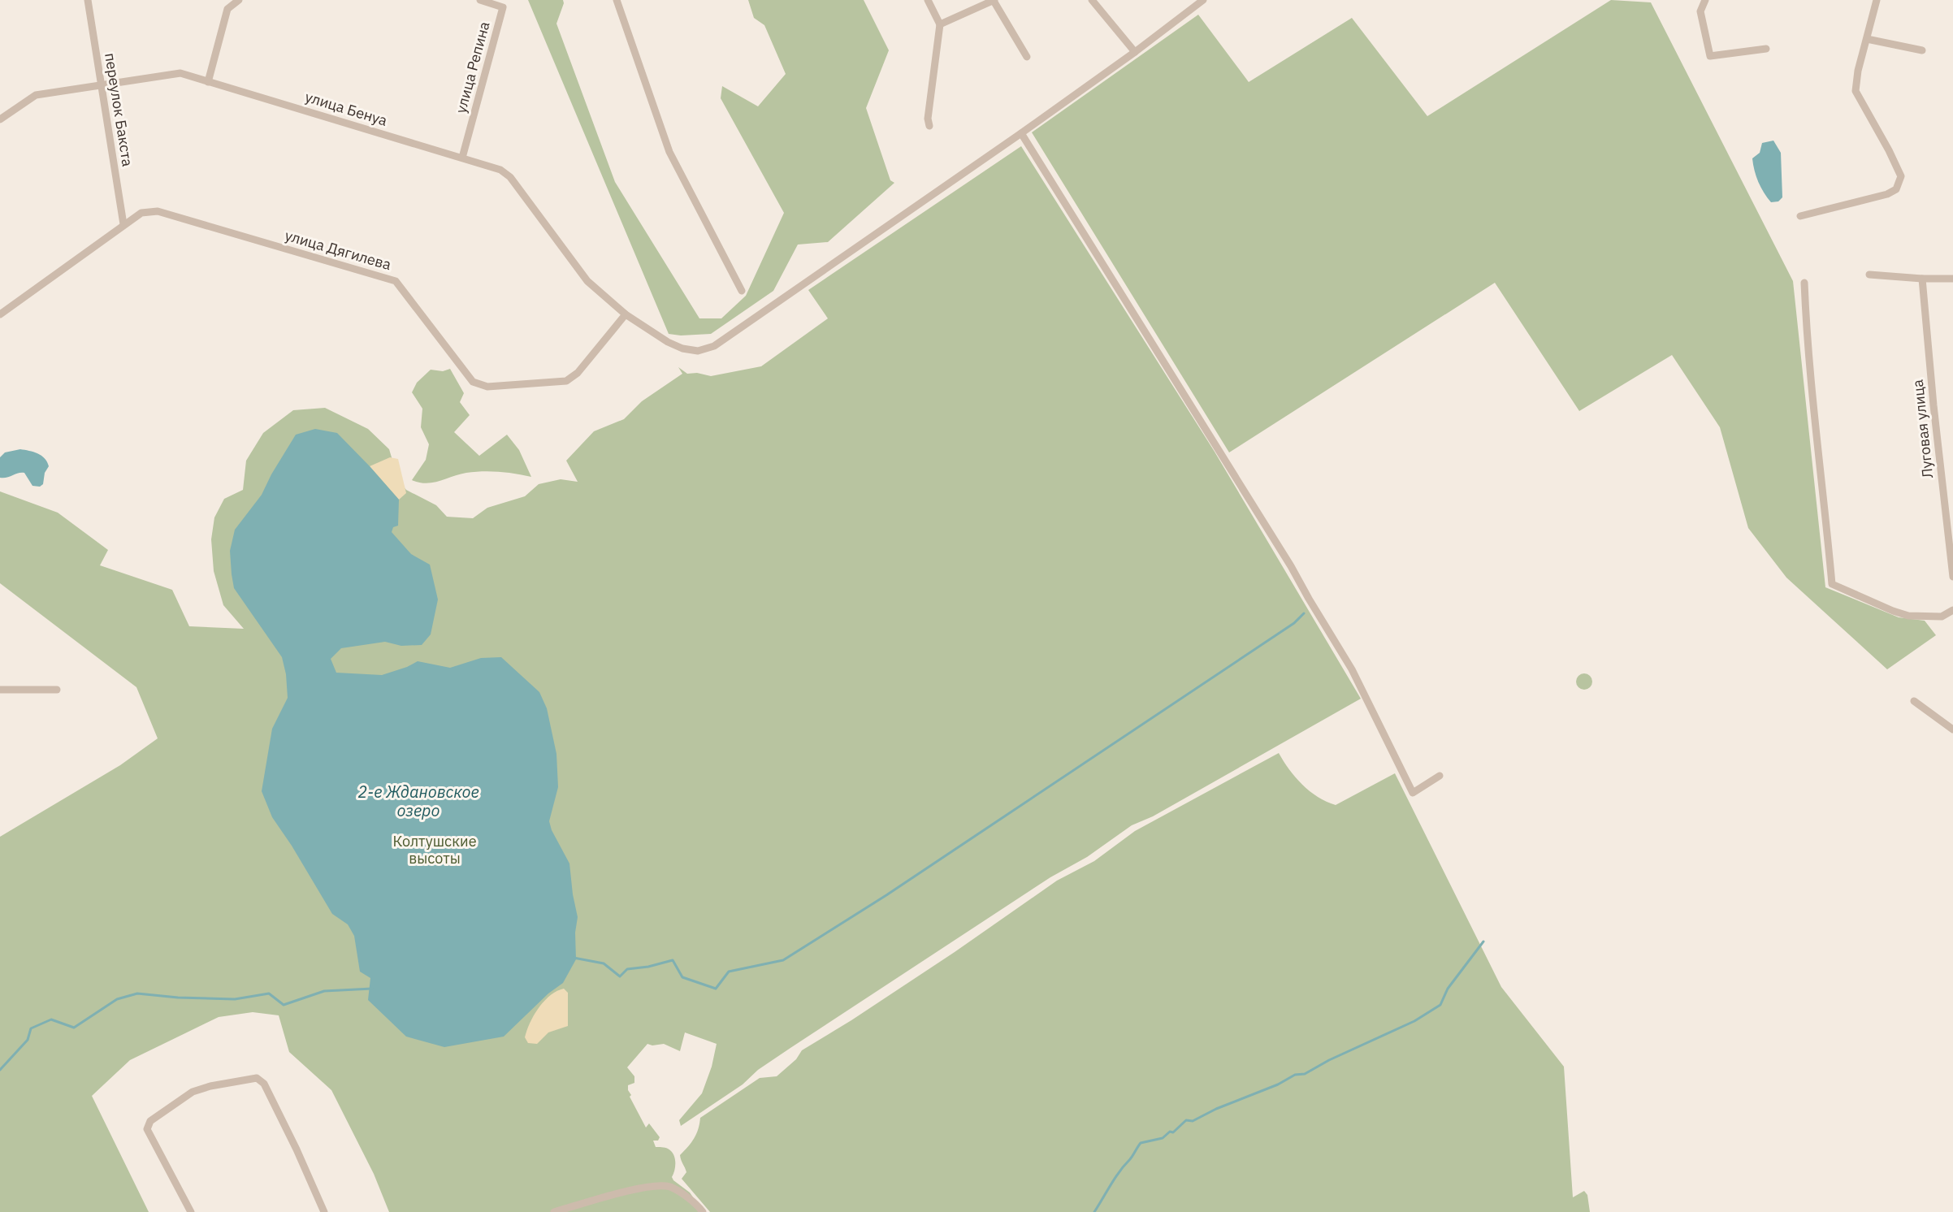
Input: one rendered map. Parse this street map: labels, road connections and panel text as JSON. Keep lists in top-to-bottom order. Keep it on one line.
{"streets":{"street":["улица Репина","улица Бенуа","переулок Бакста","улица Дягилева","Луговая улица"]},"crossings":[["улица Репина","улица Бенуа"],["улица Бенуа","переулок Бакста"],["улица Бенуа","улица Дягилева"],["переулок Бакста","улица Дягилева"]],"water":["2-е Ждановское озеро"],"parks":["Колтушские высоты"]}
